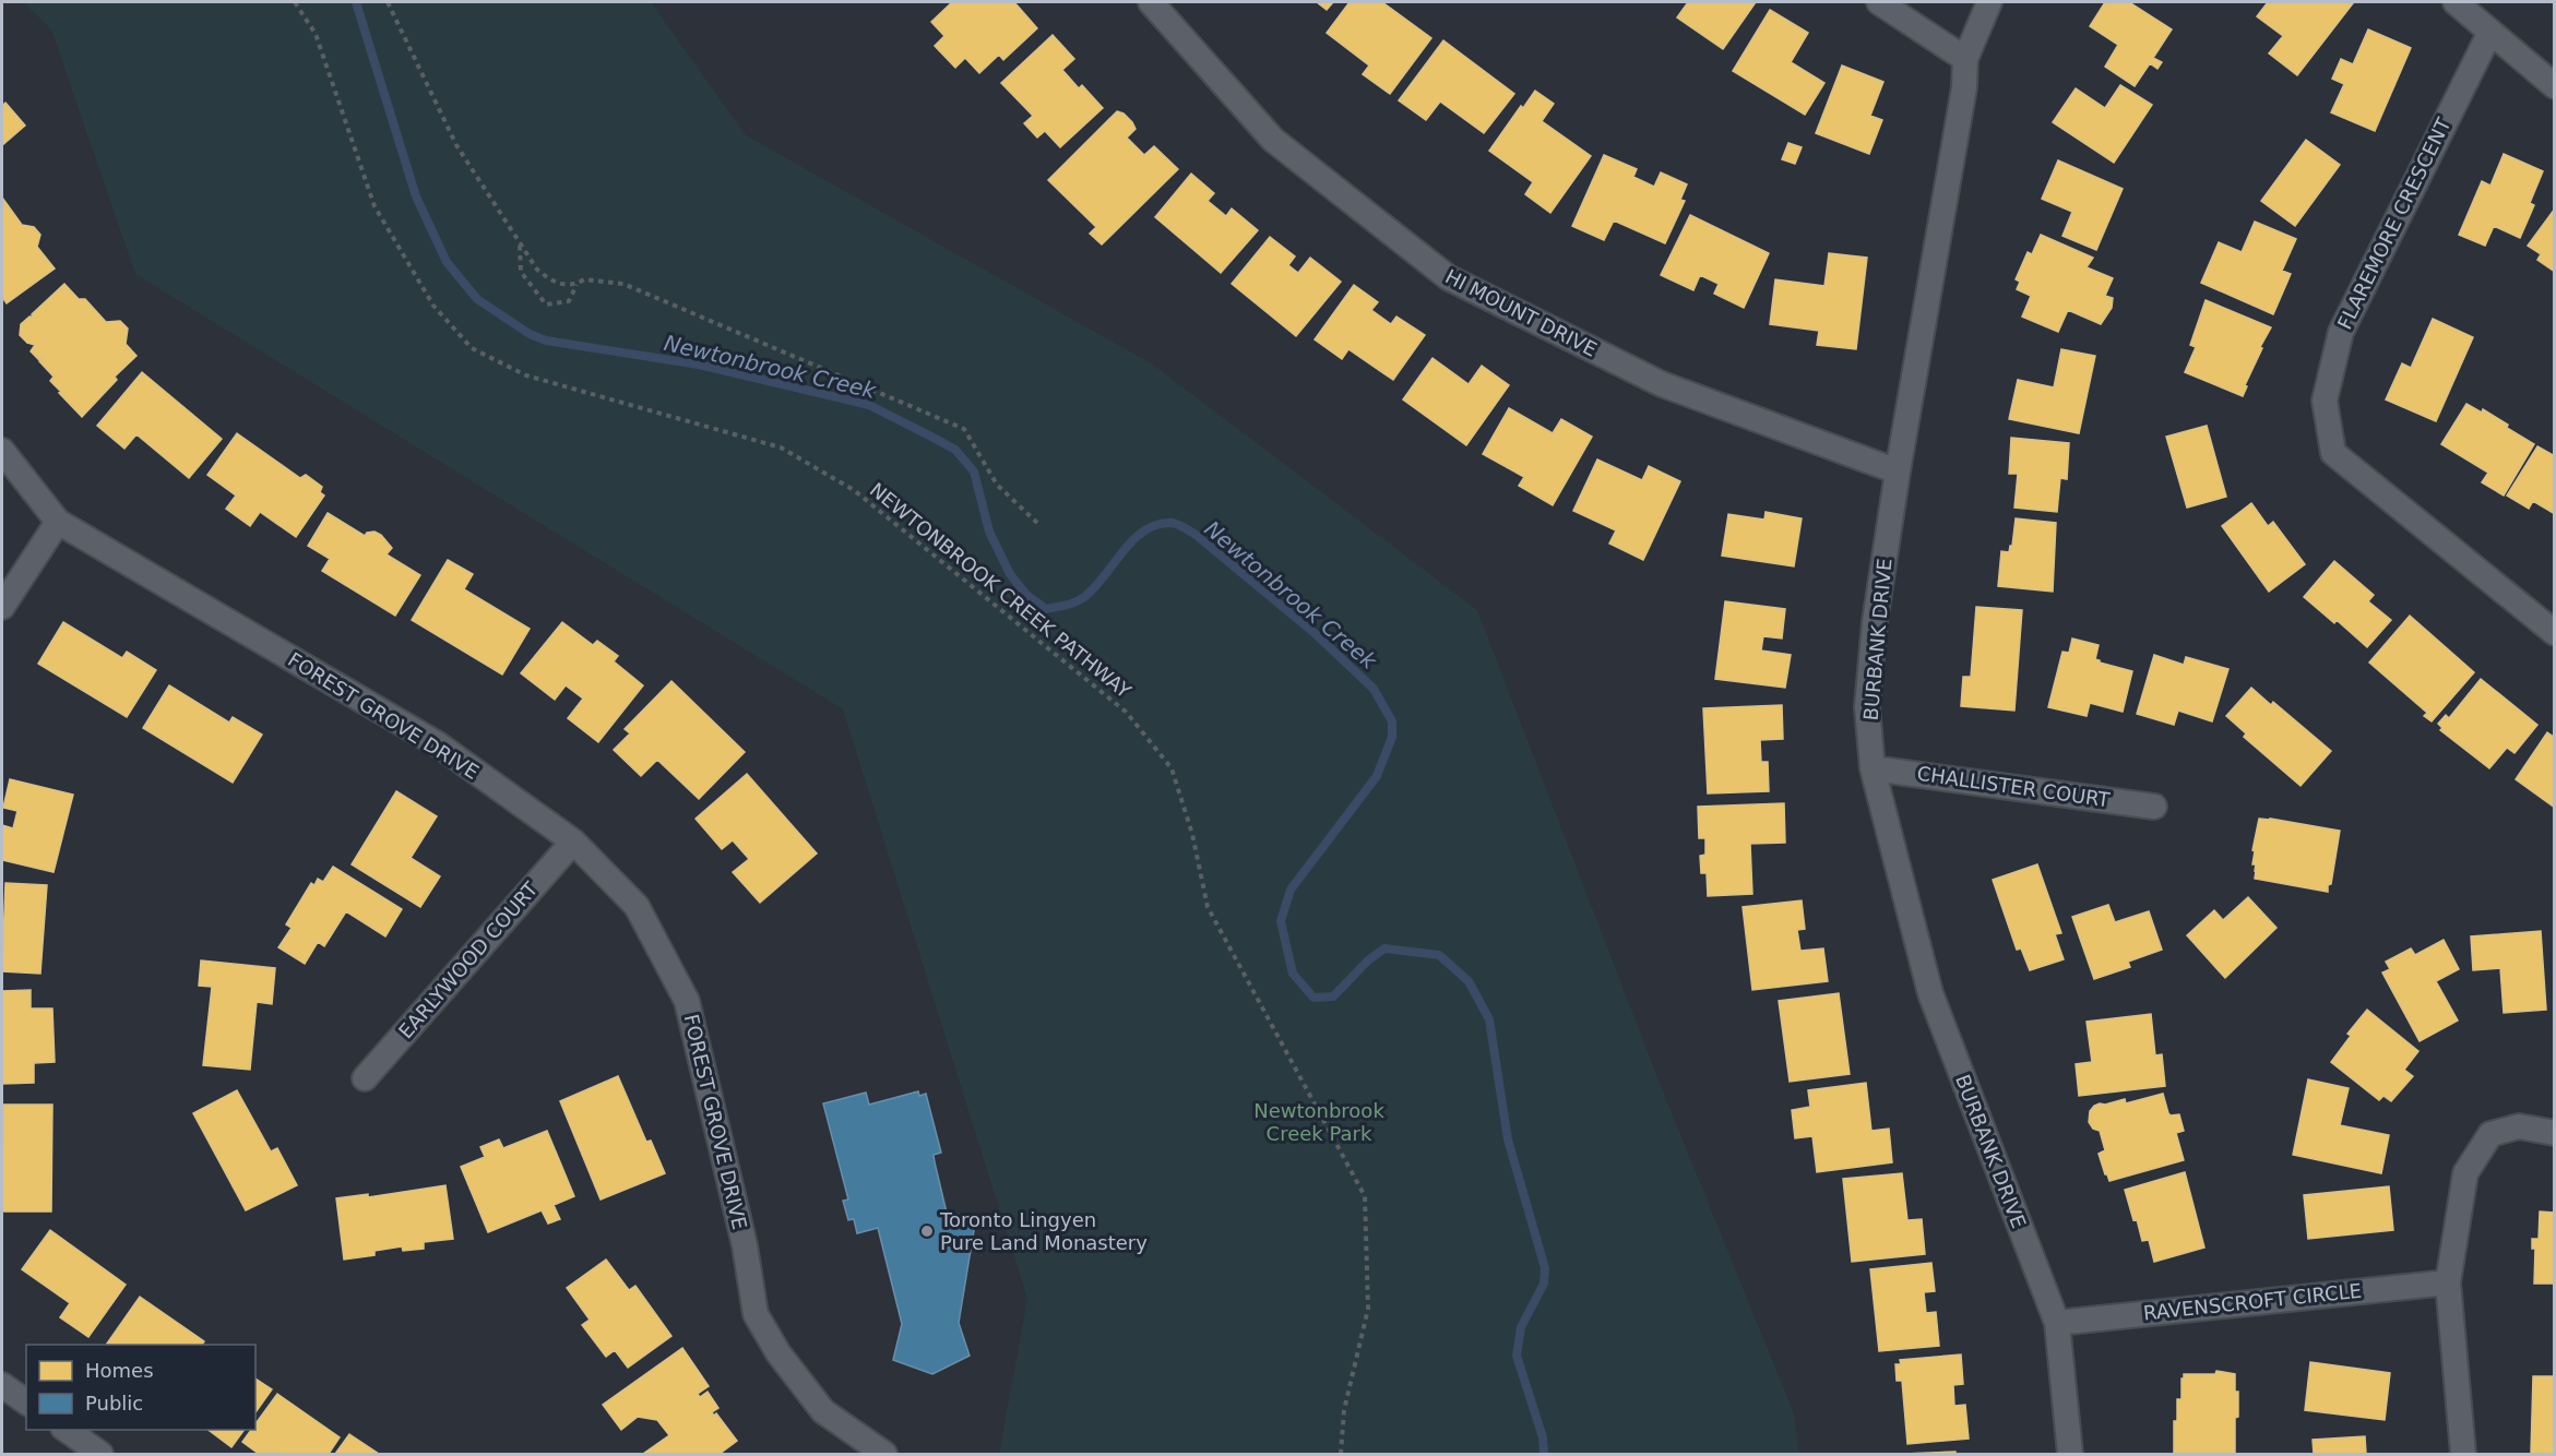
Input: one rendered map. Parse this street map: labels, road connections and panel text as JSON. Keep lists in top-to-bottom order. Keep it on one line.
{"streets":{"street":["FLAREMORE CRESCENT","HI MOUNT DRIVE","BURBANK DRIVE","FOREST GROVE DRIVE","CHALLISTER COURT","EARLYWOOD COURT","RAVENSCROFT CIRCLE"],"path":["NEWTONBROOK CREEK PATHWAY"]},"crossings":[["HI MOUNT DRIVE","BURBANK DRIVE"],["BURBANK DRIVE","CHALLISTER COURT"],["BURBANK DRIVE","RAVENSCROFT CIRCLE"],["FOREST GROVE DRIVE","EARLYWOOD COURT"]],"water":["Newtonbrook Creek"],"parks":["Newtonbrook Creek Park"],"places":["Toronto Lingyen Pure Land Monastery"],"legend":["Homes","Public"]}
